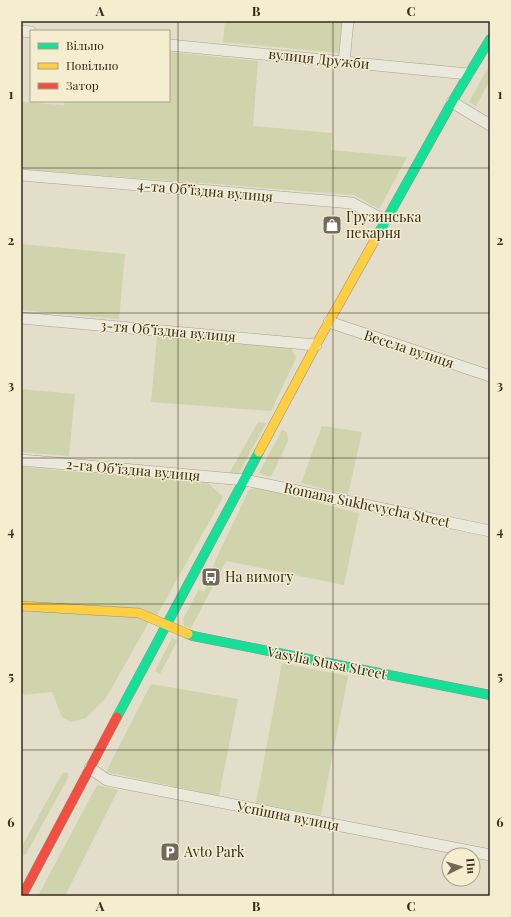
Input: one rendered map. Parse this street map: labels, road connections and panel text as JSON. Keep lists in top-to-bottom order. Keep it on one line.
{"streets":{"main road":["Vasylia Stusa Street"],"street":["вулиця Дружби","4-та Обʼїздна вулиця","3-тя Обʼїздна вулиця","Весела вулиця","2-га Обʼїздна вулиця","Romana Sukhevycha Street","Успішна вулиця"]},"crossings":[["2-га Обʼїздна вулиця","Romana Sukhevycha Street"]],"places":{"shop":["Грузинська пекарня"],"bus stop":["На вимогу"],"parking":["Avto Park"]},"legend":["Вільно","Повільно","Затор"],"north":"right","grid":{"columns":["A","B","C"],"rows":["1","2","3","4","5","6"]}}
